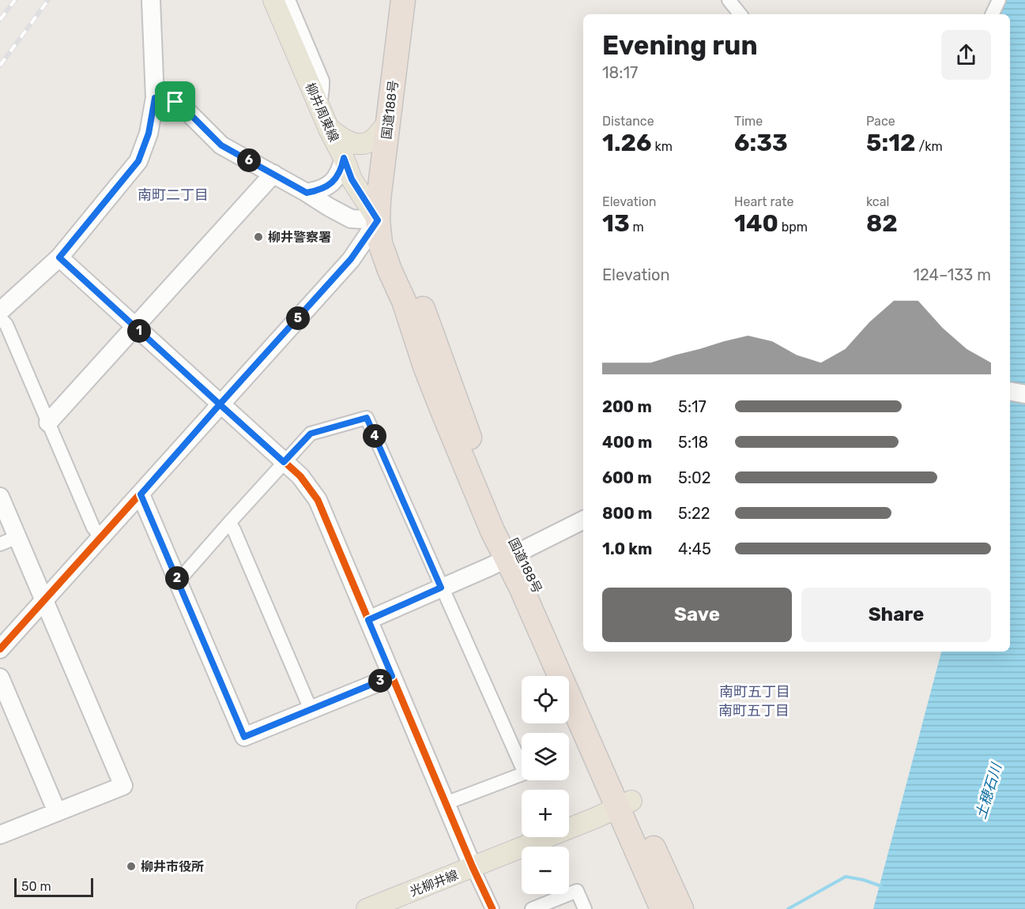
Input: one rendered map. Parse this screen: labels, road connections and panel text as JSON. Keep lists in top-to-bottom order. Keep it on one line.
{"streets":{"highway":["国道188号"],"main road":["柳井周東線","光柳井線"]},"crossings":[["国道188号","柳井周東線"],["国道188号","光柳井線"]],"districts":["南町二丁目","南町五丁目","南町五丁目"],"water":["土穂石川"],"places":["柳井警察署","柳井市役所"],"scale_bar":"50 m","page":{"heading":["Evening run","18:17"],"stats":[["Distance","1.26 km"],["Time","6:33"],["Pace","5:12 /km"],["Elevation","13 m"],["Heart rate","140 bpm"],["kcal","82"]],"pins":["6","5","1","4","2","3"],"chart":["Elevation","124–133 m"],"list":[{"name":"200 m","note":"5:17"},{"name":"400 m","note":"5:18"},{"name":"600 m","note":"5:02"},{"name":"800 m","note":"5:22"},{"name":"1.0 km","note":"4:45"}],"buttons":["Save","Share"],"map_buttons":["+","−"],"scale":"50 m"}}
